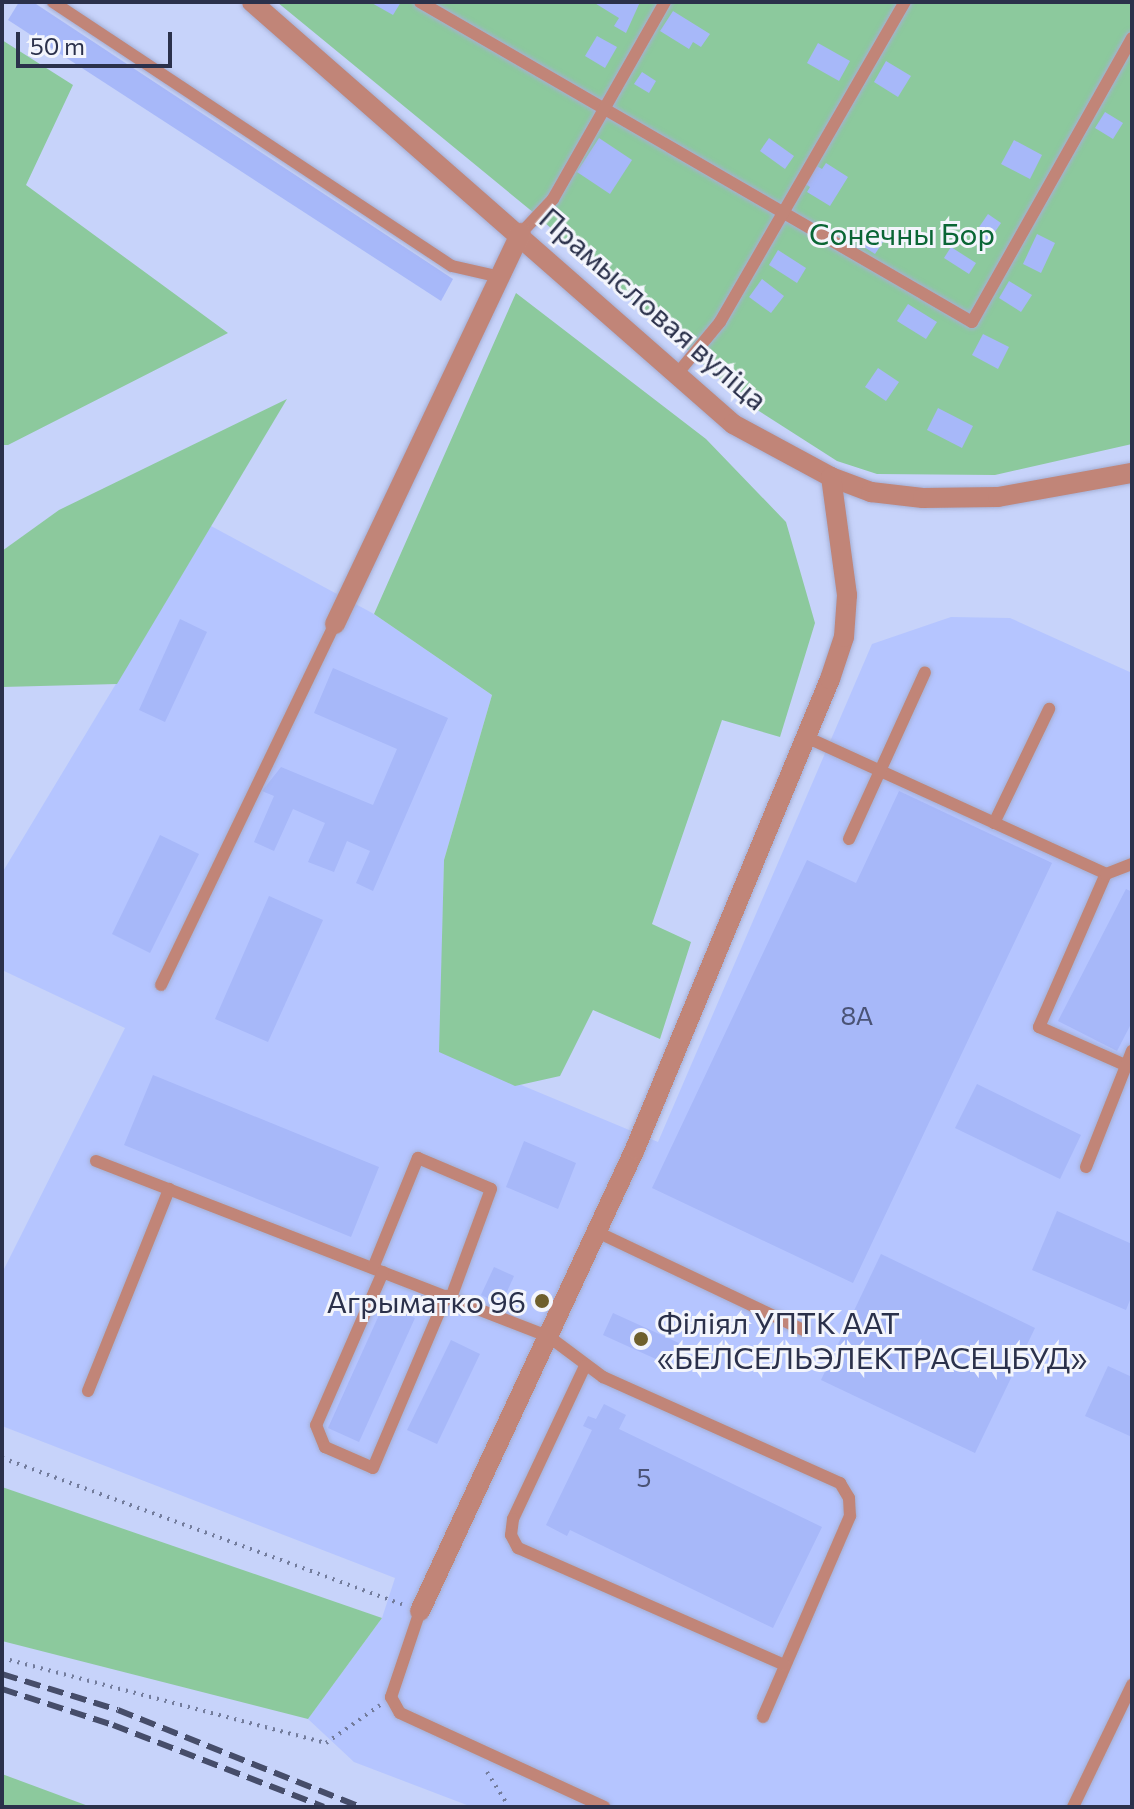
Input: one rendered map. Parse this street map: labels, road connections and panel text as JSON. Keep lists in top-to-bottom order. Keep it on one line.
{"streets":{"street":["Прамысловая вуліца"]},"parks":["Сонечны Бор"],"places":["Агрыматко 96","Філіял УПТК ААТ «БЕЛСЕЛЬЭЛЕКТРАСЕЦБУД»"],"house_numbers":["8А","5"],"scale_bar":"50 m"}
